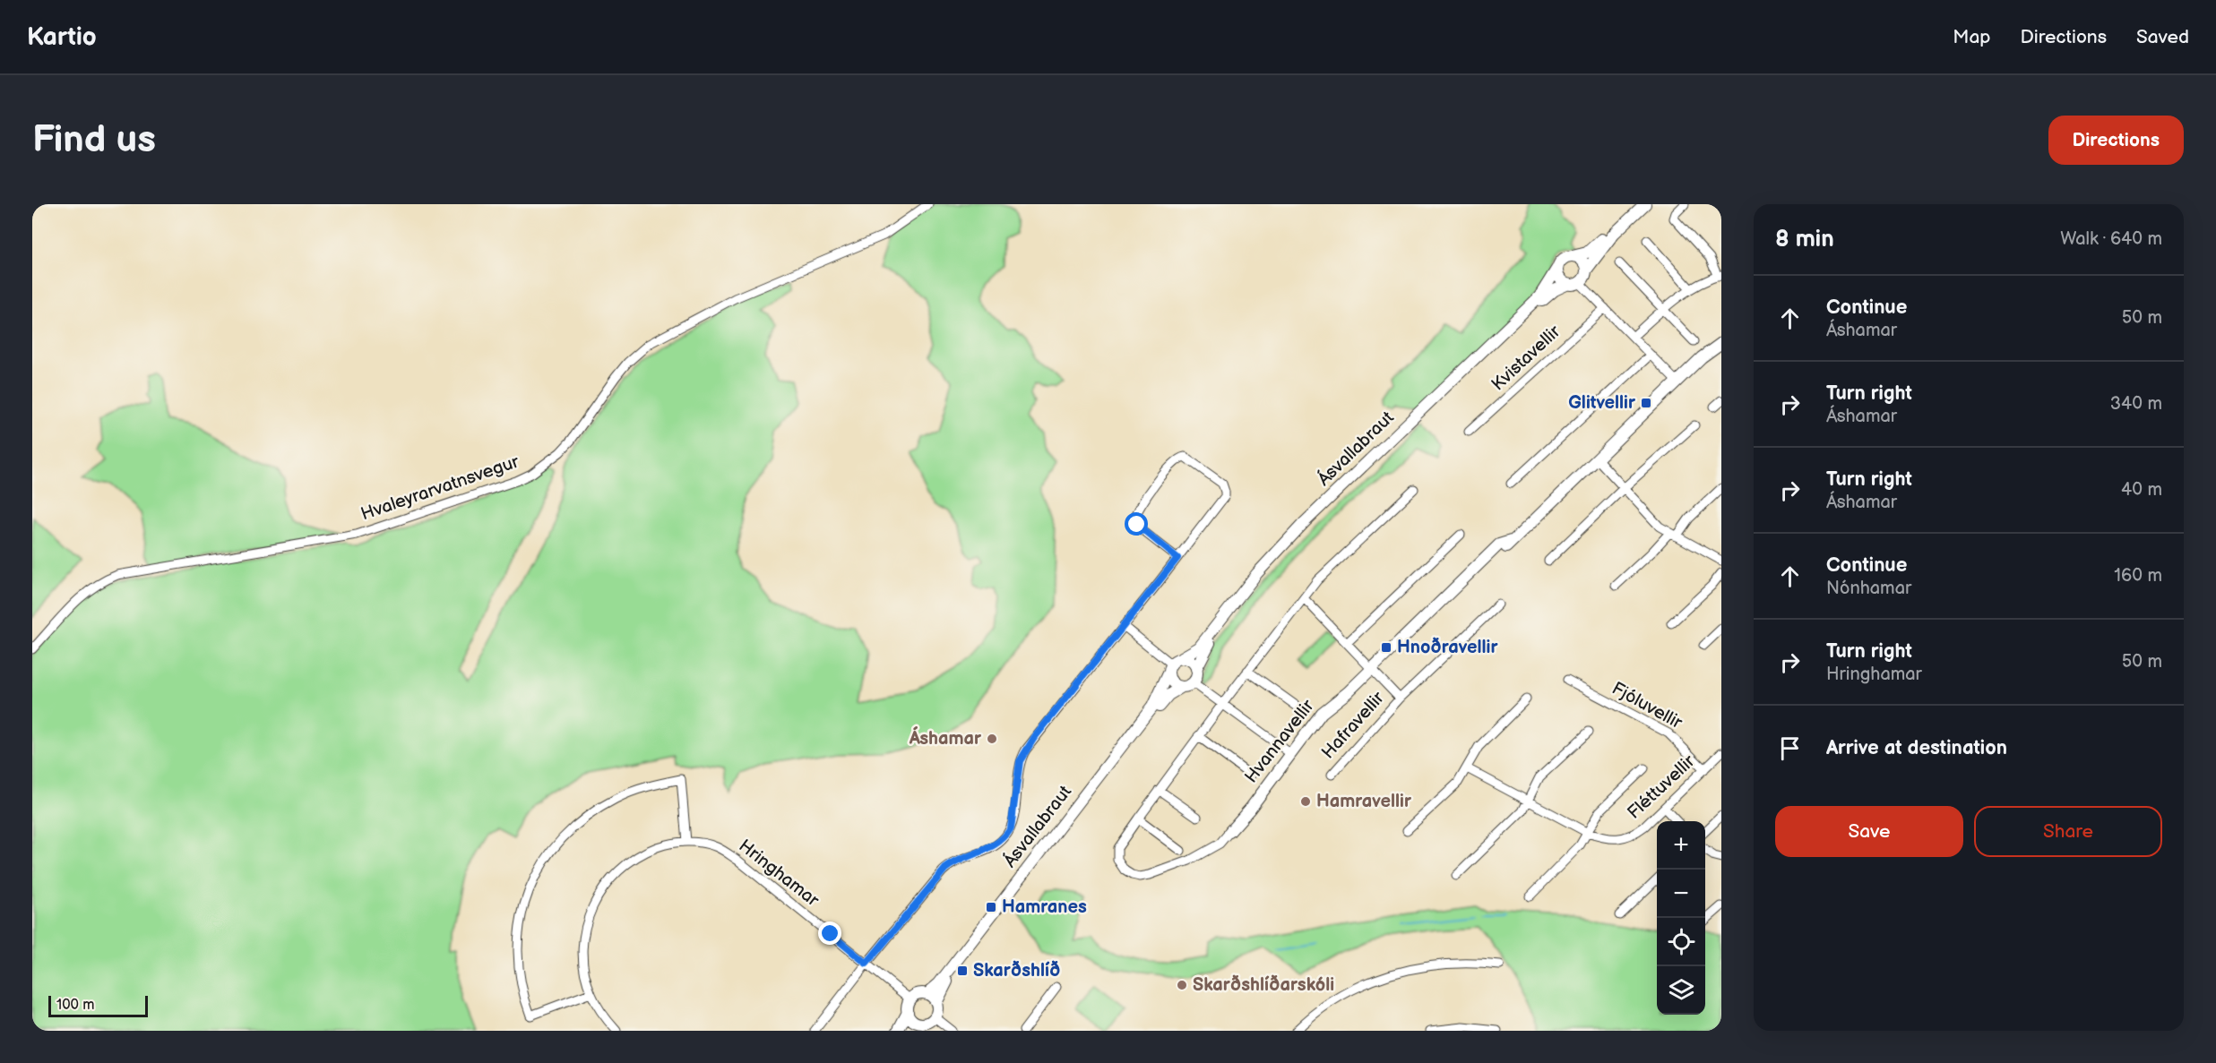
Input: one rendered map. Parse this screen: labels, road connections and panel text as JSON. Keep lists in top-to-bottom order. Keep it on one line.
{"streets":{"main road":["Ásvallabraut","Hvannavellir"],"street":["Kvistavellir","Hvaleyrarvatnsvegur","Fjóluvellir","Hafravellir","Fléttuvellir","Hringhamar"]},"crossings":[["Ásvallabraut","Hringhamar"],["Fjóluvellir","Fléttuvellir"],["Hafravellir","Hvannavellir"]],"places":{"transit":["Glitvellir","Hnoðravellir","Hamranes","Skarðshlíð"],"other":["Áshamar","Hamravellir","Skarðshlíðarskóli"]},"scale_bar":"100 m","page":{"header":"Kartio","nav":["Map","Directions","Saved"],"buttons":["Directions",["Save","Share"]],"title":"Find us","heading":["8 min","Walk · 640 m"],"list":[["Continue","Áshamar","50 m"],["Turn right","Áshamar","340 m"],["Turn right","Áshamar","40 m"],["Continue","Nónhamar","160 m"],["Turn right","Hringhamar","50 m"],"Arrive at destination"],"map_buttons":["+","−"],"scale":"100 m"}}
